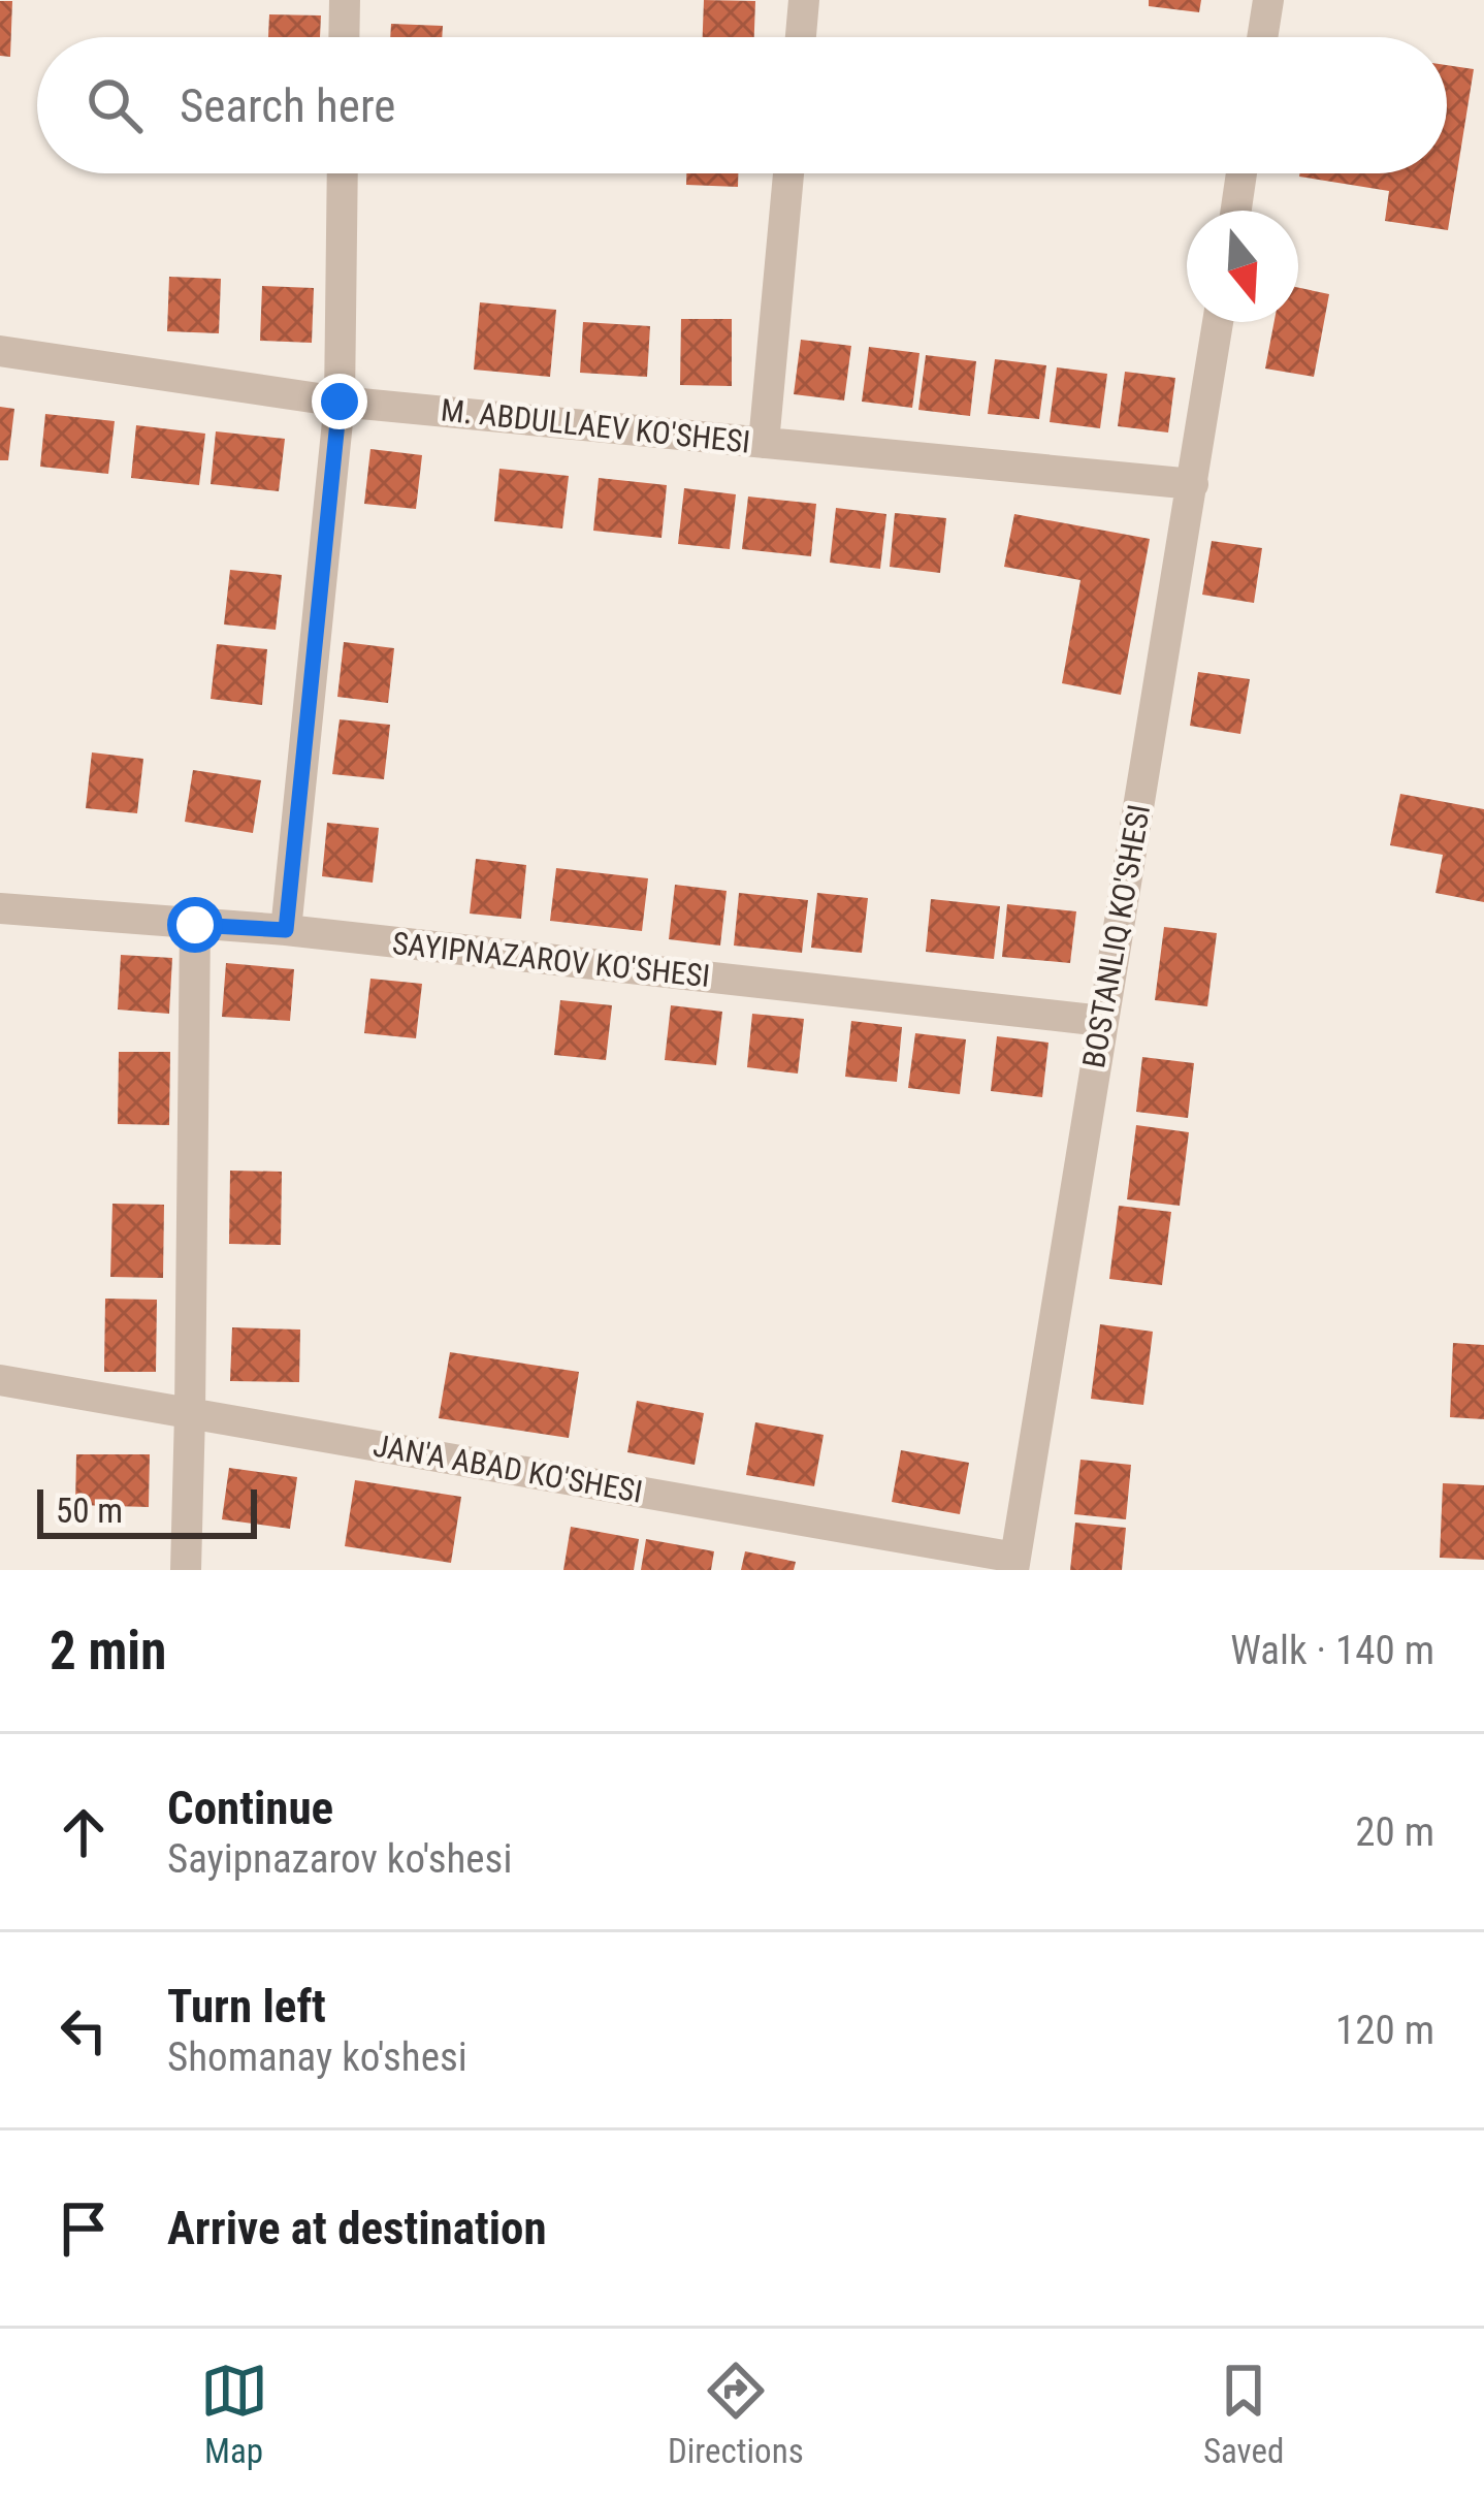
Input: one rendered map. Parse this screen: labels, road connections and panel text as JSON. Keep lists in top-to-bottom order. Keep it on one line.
{"streets":{"street":["M. ABDULLAEV KO'SHESI","BOSTANLIQ KO'SHESI","SAYIPNAZAROV KO'SHESI","JAN'A ABAD KO'SHESI"]},"crossings":[["M. ABDULLAEV KO'SHESI","BOSTANLIQ KO'SHESI"],["BOSTANLIQ KO'SHESI","SAYIPNAZAROV KO'SHESI"],["BOSTANLIQ KO'SHESI","JAN'A ABAD KO'SHESI"]],"scale_bar":"50 m","north":"bottom","page":{"search":"Search here","scale":"50 m","heading":["2 min","Walk · 140 m"],"list":[["Continue","Sayipnazarov ko'shesi","20 m"],["Turn left","Shomanay ko'shesi","120 m"],"Arrive at destination"],"nav":["Map","Directions","Saved"]}}
